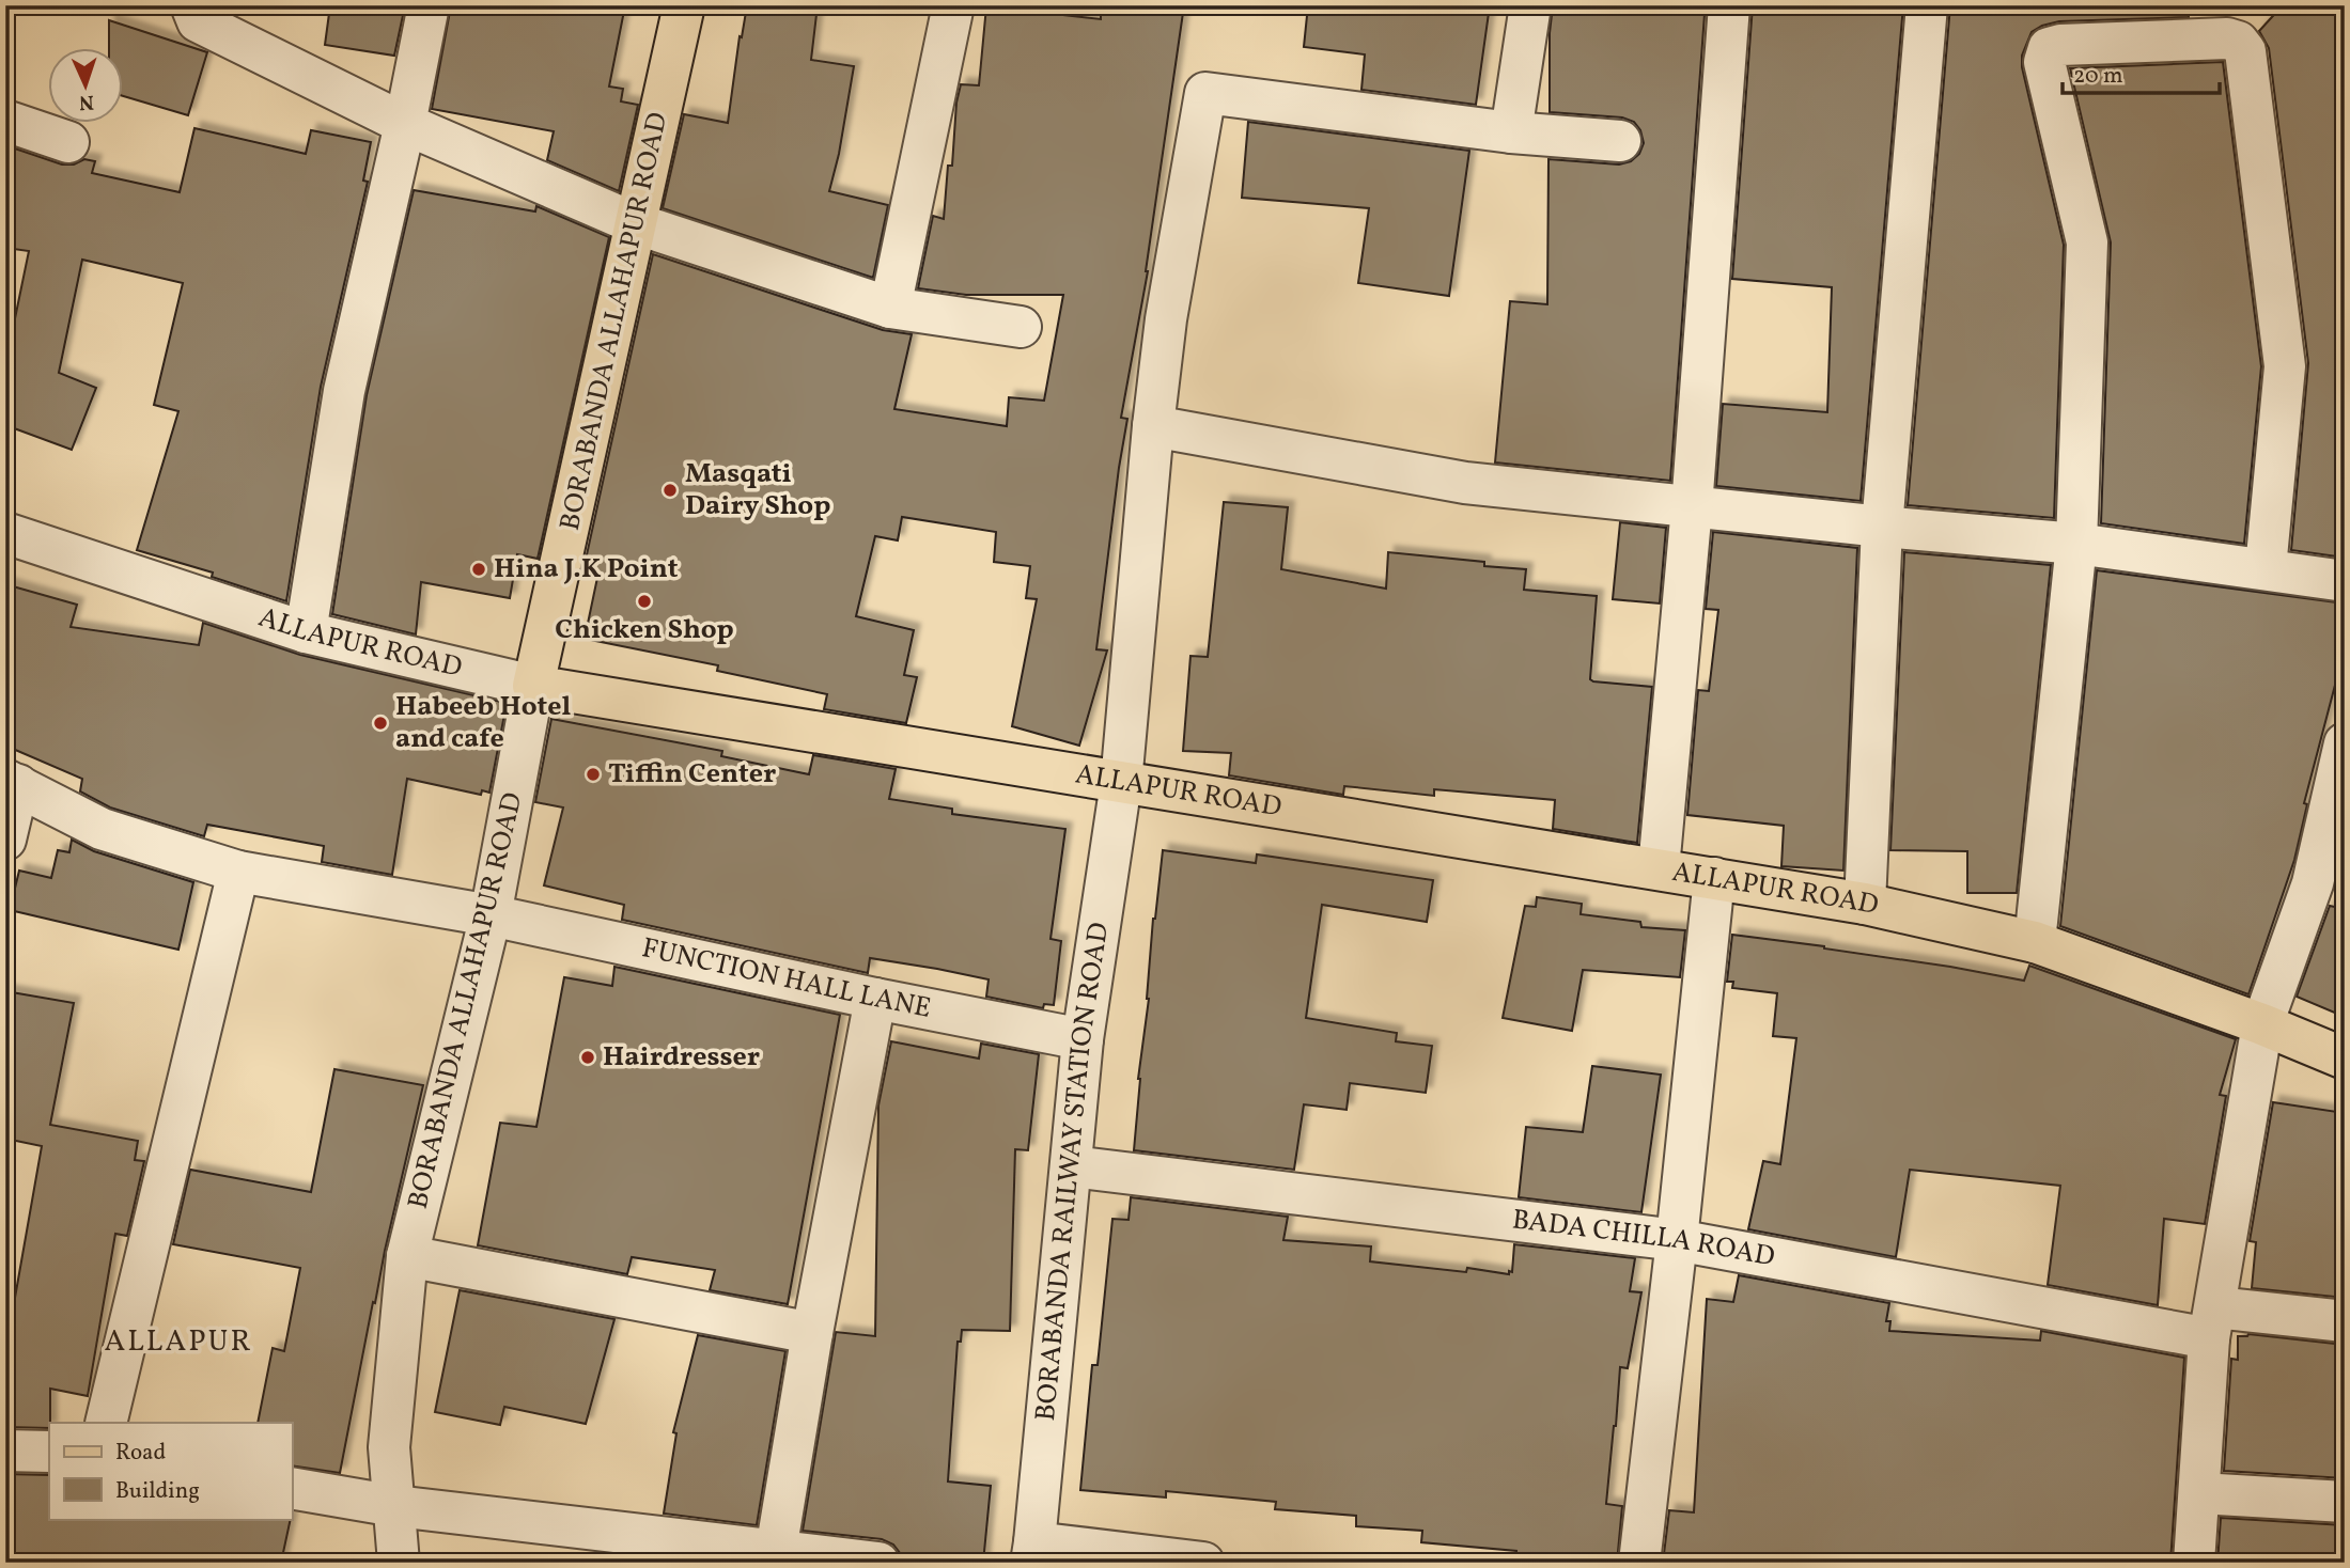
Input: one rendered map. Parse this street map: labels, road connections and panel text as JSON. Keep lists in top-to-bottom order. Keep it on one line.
{"streets":{"main road":["BORABANDA ALLAHAPUR ROAD","ALLAPUR ROAD"],"street":["FUNCTION HALL LANE","BORABANDA RAILWAY STATION ROAD","BADA CHILLA ROAD"]},"crossings":[["BORABANDA ALLAHAPUR ROAD","ALLAPUR ROAD"],["BORABANDA ALLAHAPUR ROAD","FUNCTION HALL LANE"],["ALLAPUR ROAD","BORABANDA RAILWAY STATION ROAD"],["FUNCTION HALL LANE","BORABANDA RAILWAY STATION ROAD"],["BORABANDA RAILWAY STATION ROAD","BADA CHILLA ROAD"]],"districts":["ALLAPUR"],"places":["Masqati Dairy Shop","Hina J.K Point","Chicken Shop","Habeeb Hotel and cafe","Tiffin Center","Hairdresser"],"legend":["Road","Building"],"scale_bar":"20 m","north":"bottom"}
